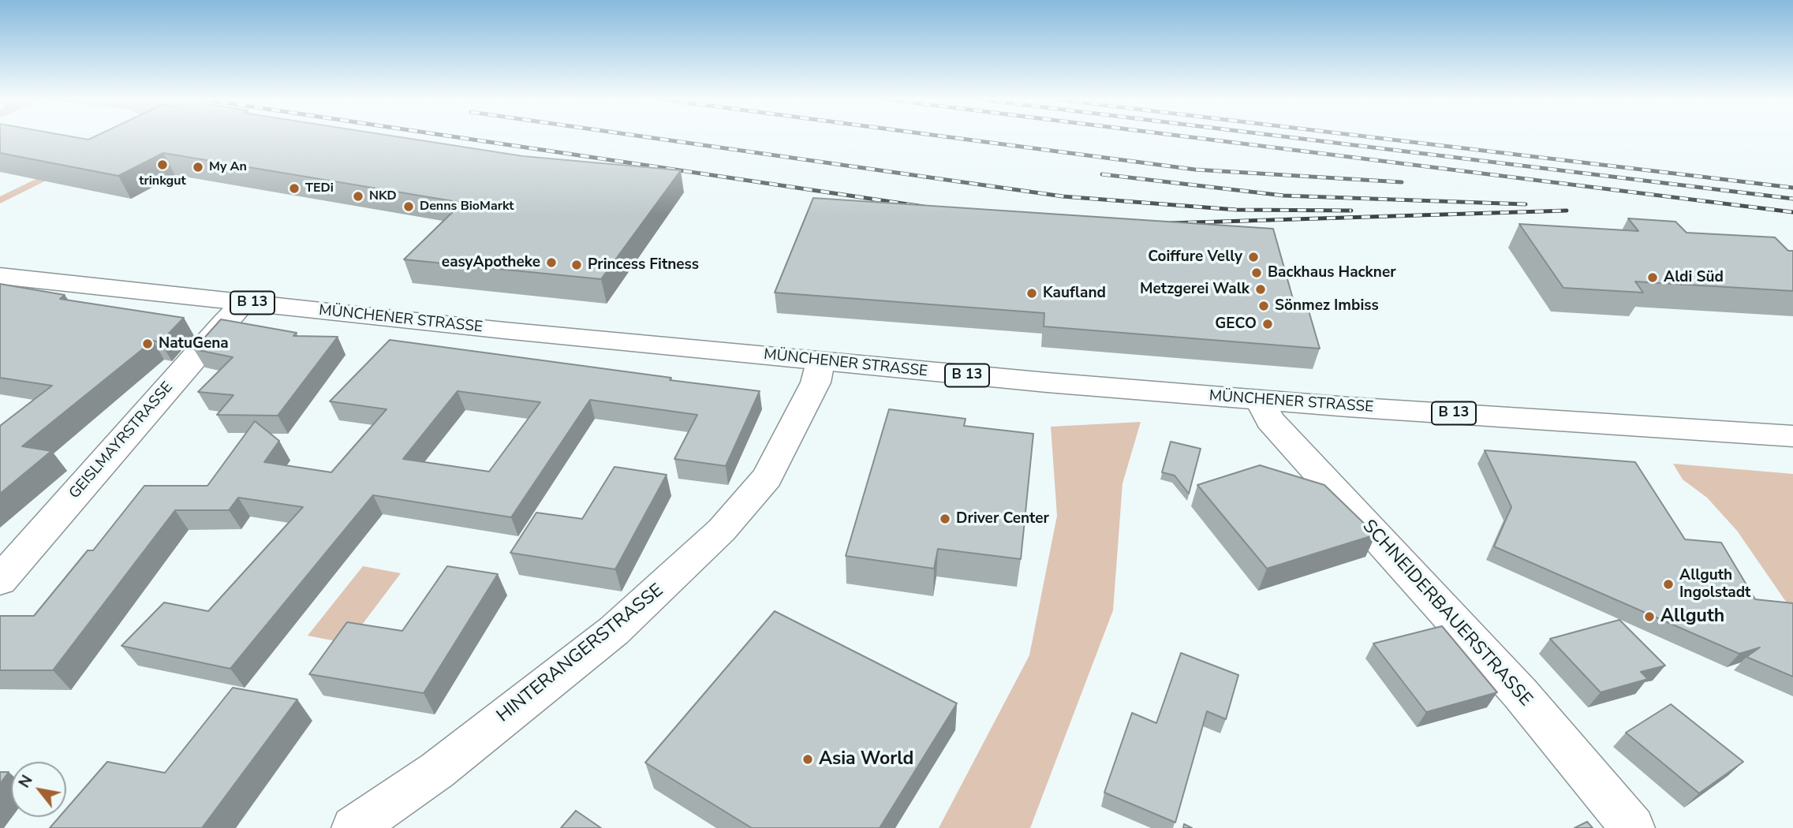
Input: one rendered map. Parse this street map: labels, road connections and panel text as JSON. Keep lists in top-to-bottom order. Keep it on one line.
{"streets":{"main road":["B 13","MÜNCHENER STRASSE","GEISLMAYRSTRASSE","SCHNEIDERBAUERSTRASSE","HINTERANGERSTRASSE"]},"crossings":[["MÜNCHENER STRASSE","GEISLMAYRSTRASSE"],["MÜNCHENER STRASSE","SCHNEIDERBAUERSTRASSE"],["MÜNCHENER STRASSE","HINTERANGERSTRASSE"]],"places":["trinkgut","My An","TEDi","NKD","Denns BioMarkt","Coiffure Velly","easyApotheke","Princess Fitness","Backhaus Hackner","Aldi Süd","Metzgerei Walk","Kaufland","Sönmez Imbiss","GECO","NatuGena","Driver Center","Allguth Ingolstadt","Allguth","Asia World"],"north":"top left"}
